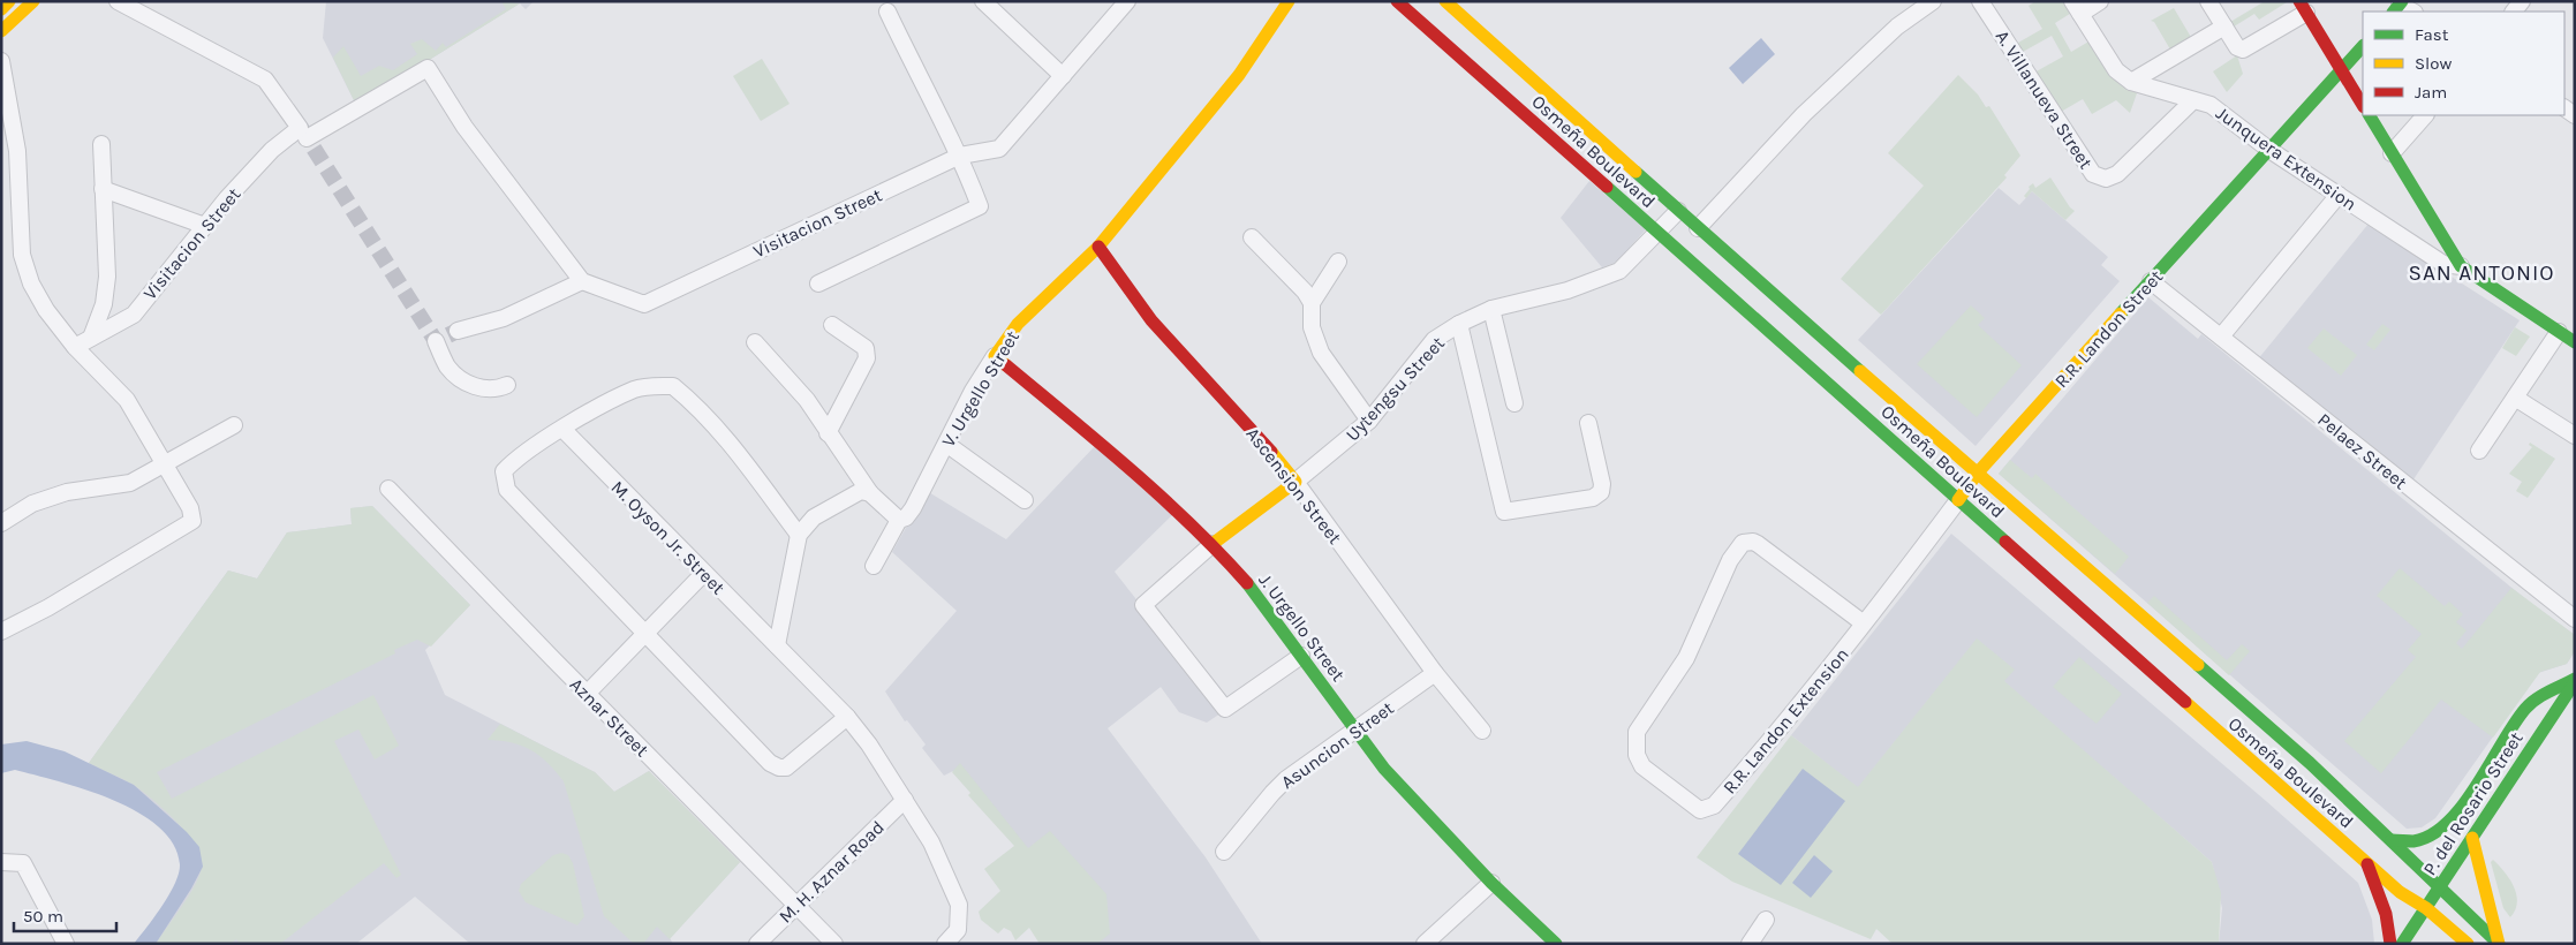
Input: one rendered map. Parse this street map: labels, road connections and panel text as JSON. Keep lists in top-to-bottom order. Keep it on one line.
{"streets":{"main road":["Osmeña Boulevard","R.R. Landon Street","V. Urgello Street","Uytengsu Street","Ascension Street","J. Urgello Street","P. del Rosario Street"],"street":["A. Villanueva Street","Junquera Extension","Visitacion Street","Pelaez Street","M. Oyson Jr. Street","Aznar Street","R.R. Landon Extension","Asuncion Street","M. H. Aznar Road"]},"crossings":[["A. Villanueva Street","Junquera Extension"],["Osmeña Boulevard","R.R. Landon Street"],["Osmeña Boulevard","Uytengsu Street"],["Osmeña Boulevard","P. del Rosario Street"],["Junquera Extension","R.R. Landon Street"],["R.R. Landon Street","Pelaez Street"],["R.R. Landon Street","R.R. Landon Extension"],["V. Urgello Street","Ascension Street"],["V. Urgello Street","J. Urgello Street"],["Uytengsu Street","Ascension Street"],["Uytengsu Street","J. Urgello Street"],["Ascension Street","Asuncion Street"],["M. Oyson Jr. Street","M. H. Aznar Road"],["J. Urgello Street","Asuncion Street"],["Aznar Street","M. H. Aznar Road"]],"districts":["SAN ANTONIO"],"legend":["Fast","Slow","Jam"],"scale_bar":"50 m"}
